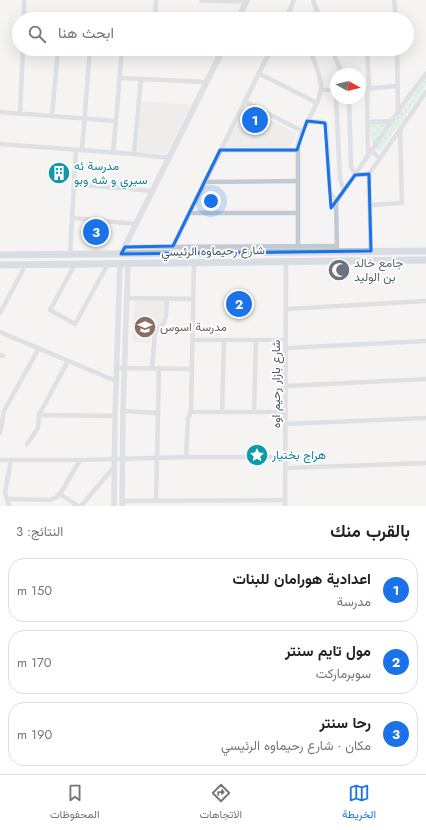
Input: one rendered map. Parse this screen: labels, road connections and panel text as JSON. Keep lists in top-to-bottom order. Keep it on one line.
{"streets":{"main road":["شارع رحيماوه الرئيسي"],"street":["شارع بازار رحيم اوه"]},"crossings":[["شارع رحيماوه الرئيسي","شارع بازار رحيم اوه"]],"places":{"building":["مدرسة ئه سيري و شه وبو"],"mosque":["جامع خالد بن الوليد"],"school or university":["مدرسة اسوس"],"place":["هراج بختيار"]},"north":"right","page":{"search":"ابحث هنا","pins":["1","3","2"],"heading":["بالقرب منك","النتائج: 3"],"list":[{"mark":"1","name":"اعدادية هورامان للبنات","note":"مدرسة","value":"150 m"},{"mark":"2","name":"مول تايم سنتر","note":"سوبرماركت","value":"170 m"},{"mark":"3","name":"رحا سنتر","note":"مكان · شارع رحيماوه الرئيسي","value":"190 m"}],"nav":["الخريطة","الاتجاهات","المحفوظات"]}}
